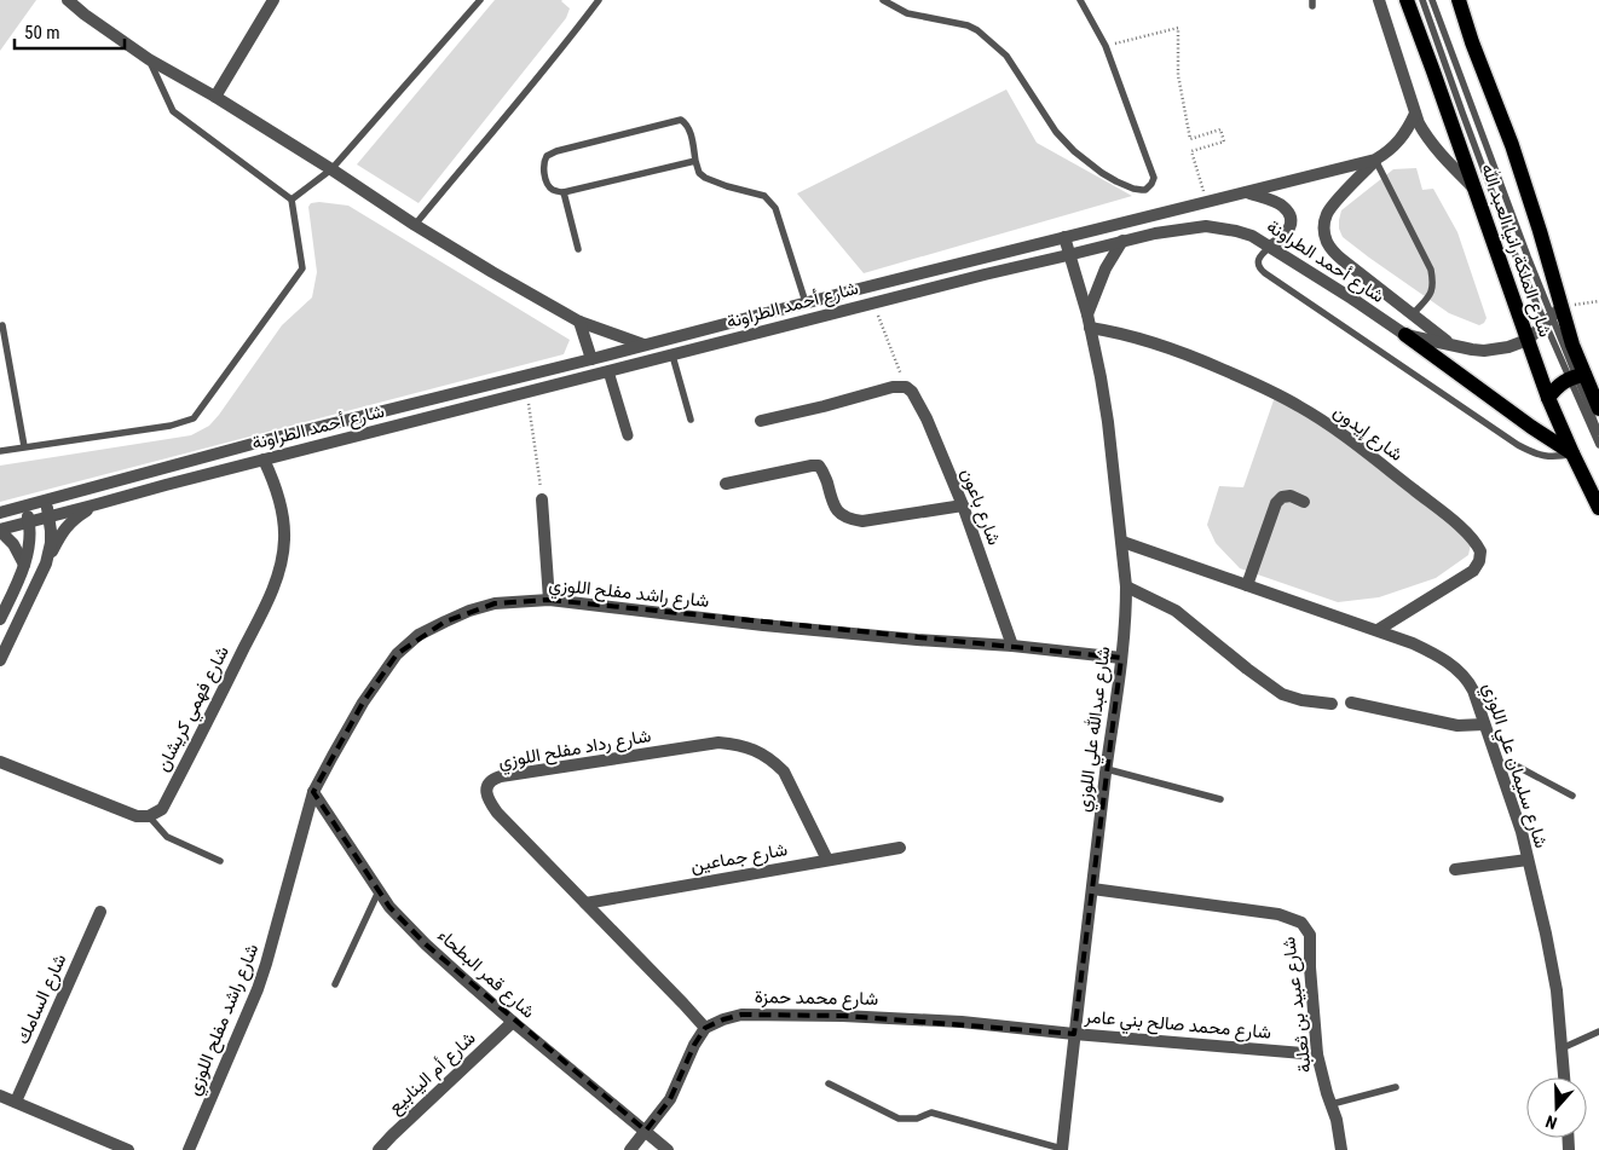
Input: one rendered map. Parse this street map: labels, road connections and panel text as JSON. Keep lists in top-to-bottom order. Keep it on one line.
{"streets":{"main road":["شارع الملكة رانيا العبد الله"],"street":["شارع أحمد الطراونة","شارع إيدون","شارع باعون","شارع راشد مفلح اللوزي","شارع فهمي كريشان","شارع عبدالله علي اللوزي","شارع رداد مفلح اللوزي","شارع سليمان علي اللوزي","شارع جماعين","شارع قمر البطحاء","شارع محمد حمزة","شارع السامك","شارع عبيد بن ثعلبة","شارع محمد صالح بني عامر","شارع أم الينابيع"]},"crossings":[["شارع الملكة رانيا العبد الله","شارع أحمد الطراونة"],["شارع أحمد الطراونة","شارع فهمي كريشان"],["شارع أحمد الطراونة","شارع عبدالله علي اللوزي"],["شارع إيدون","شارع عبدالله علي اللوزي"],["شارع إيدون","شارع سليمان علي اللوزي"],["شارع باعون","شارع راشد مفلح اللوزي"],["شارع راشد مفلح اللوزي","شارع عبدالله علي اللوزي"],["شارع راشد مفلح اللوزي","شارع قمر البطحاء"],["شارع عبدالله علي اللوزي","شارع سليمان علي اللوزي"],["شارع عبدالله علي اللوزي","شارع محمد حمزة"],["شارع عبدالله علي اللوزي","شارع عبيد بن ثعلبة"],["شارع عبدالله علي اللوزي","شارع محمد صالح بني عامر"],["شارع رداد مفلح اللوزي","شارع جماعين"],["شارع رداد مفلح اللوزي","شارع محمد حمزة"],["شارع قمر البطحاء","شارع أم الينابيع"],["شارع محمد حمزة","شارع محمد صالح بني عامر"],["شارع عبيد بن ثعلبة","شارع محمد صالح بني عامر"]],"scale_bar":"50 m","north":"bottom"}
